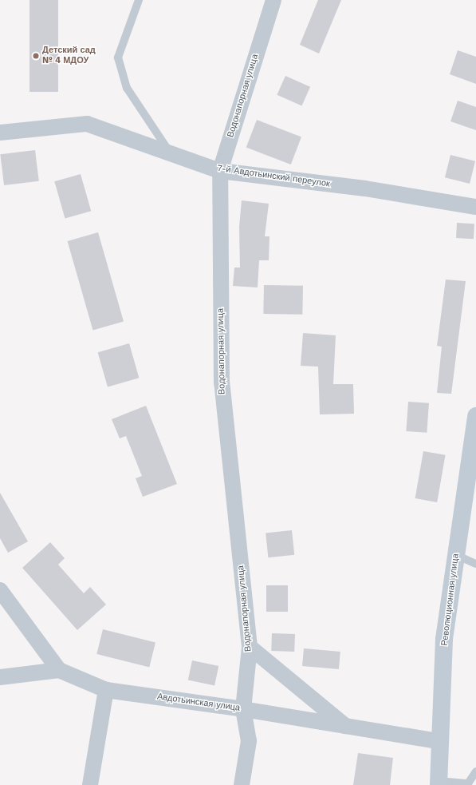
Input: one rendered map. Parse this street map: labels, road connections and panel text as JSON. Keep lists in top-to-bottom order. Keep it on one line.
{"streets":{"main road":["Революционная улица"],"street":["Водонапорная улица","7-й Авдотьинский переулок","Авдотьинская улица"]},"crossings":[["Водонапорная улица","7-й Авдотьинский переулок"],["Водонапорная улица","Авдотьинская улица"],["Революционная улица","Авдотьинская улица"]],"places":["Детский сад № 4 МДОУ"]}
